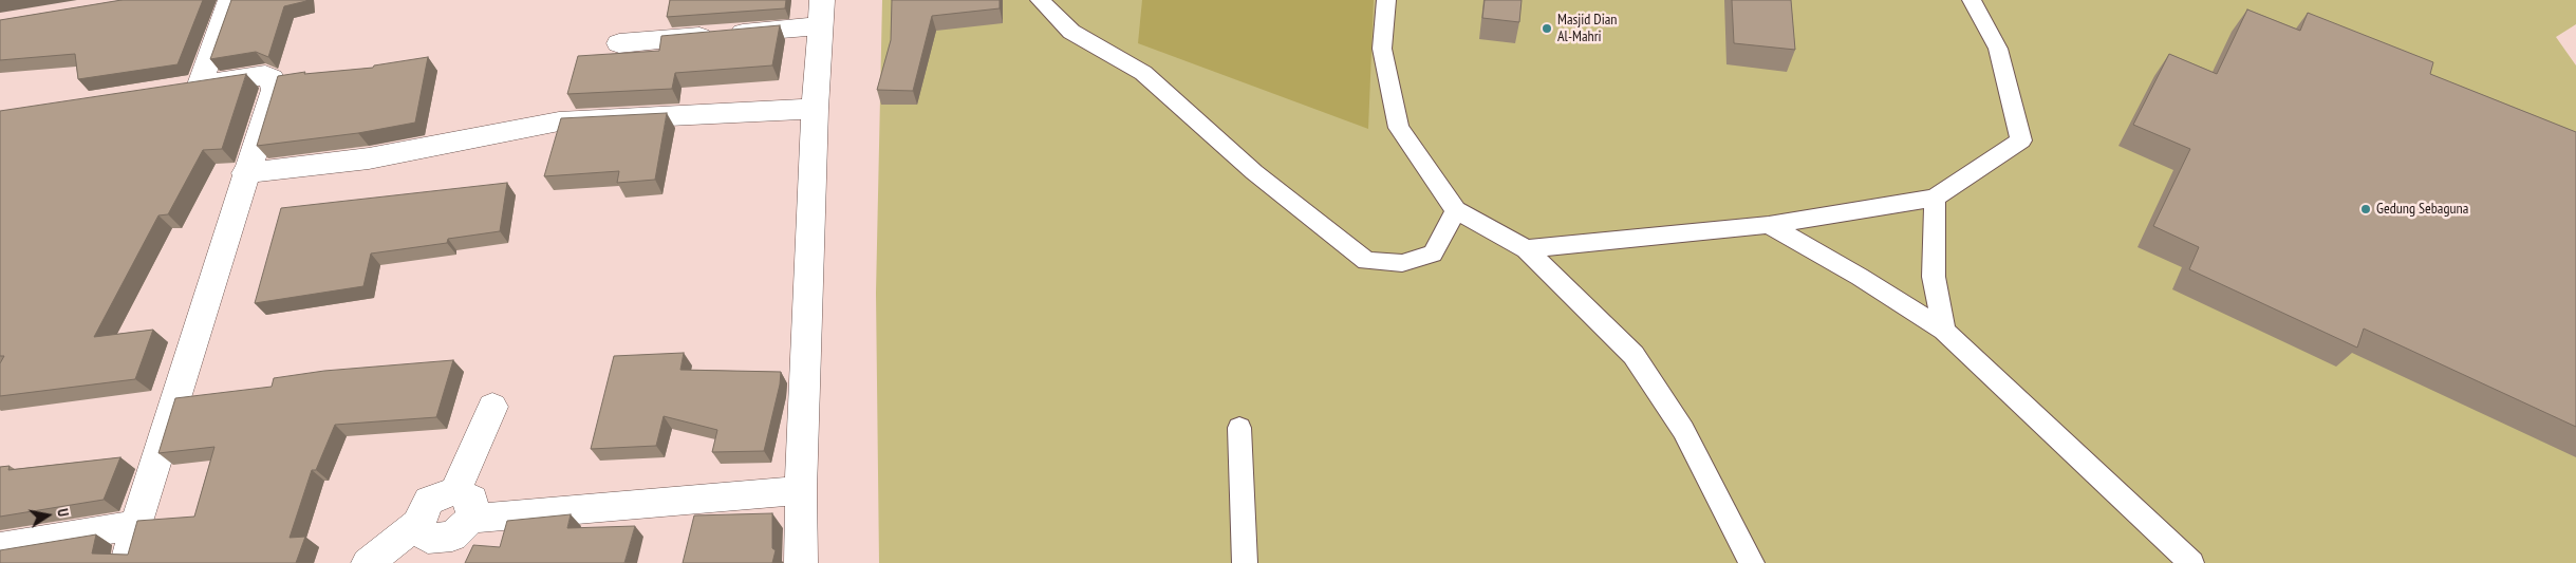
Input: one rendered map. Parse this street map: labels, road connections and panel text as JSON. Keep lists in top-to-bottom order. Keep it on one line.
{"places":["Masjid Dian Al-Mahri","Gedung Sebaguna"],"north":"right"}
